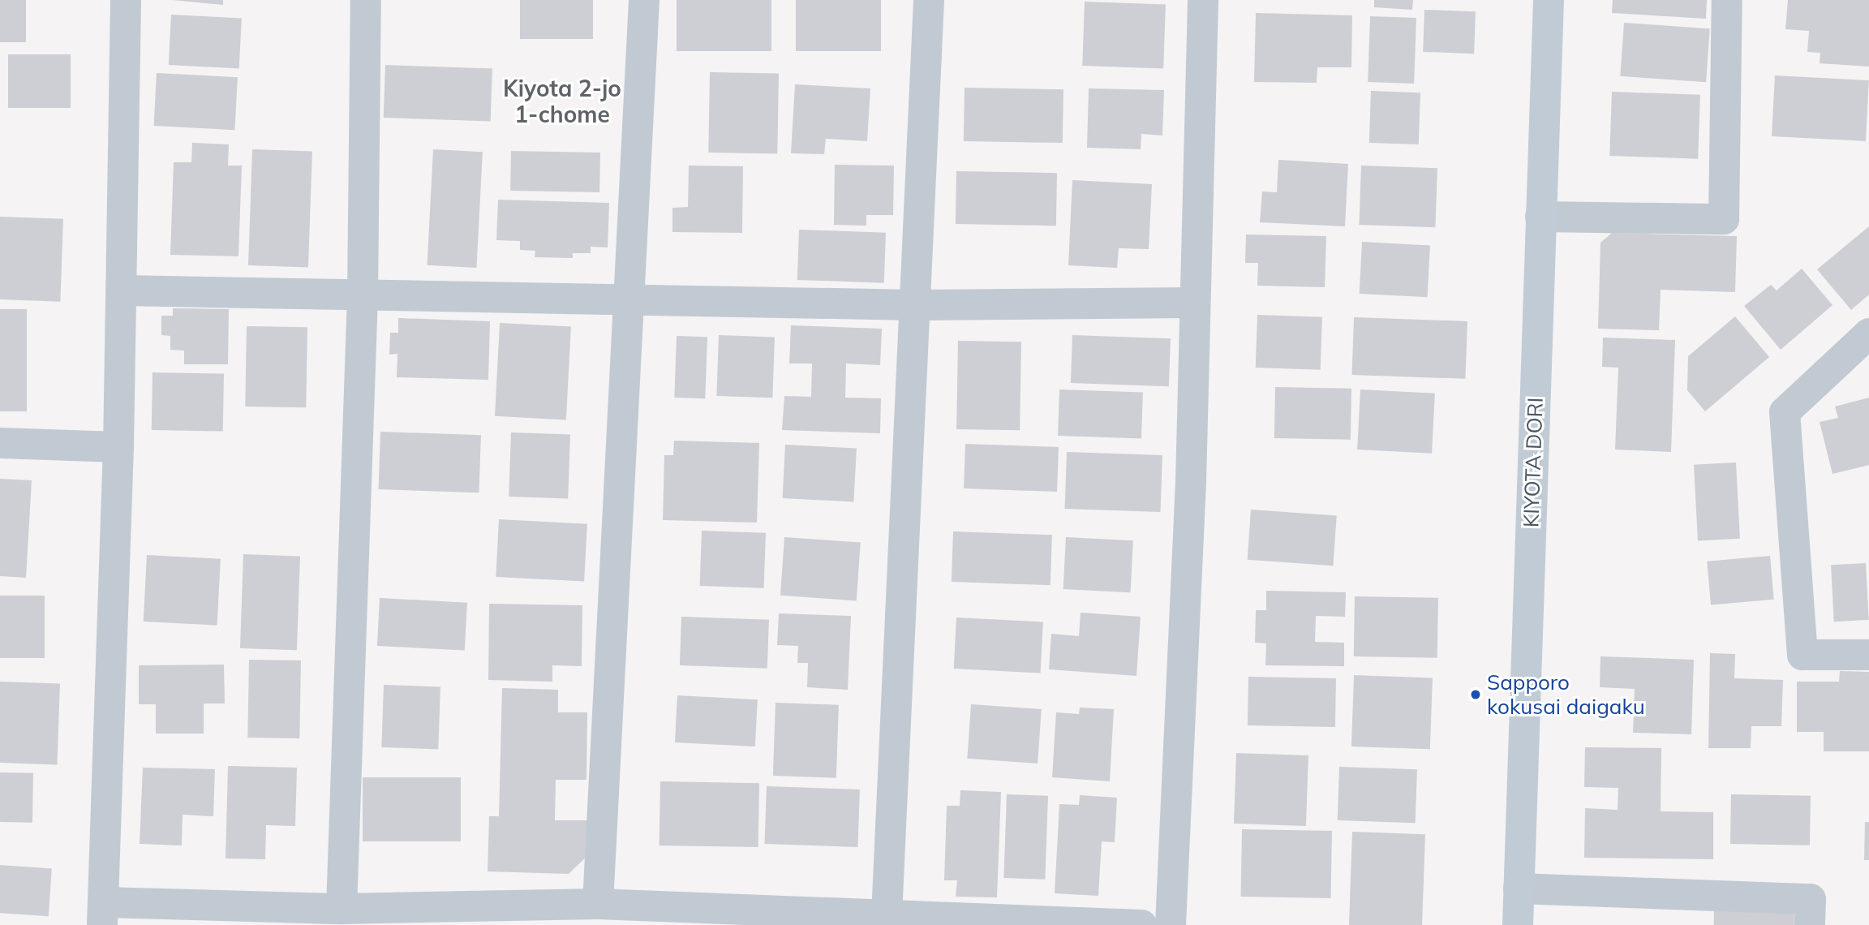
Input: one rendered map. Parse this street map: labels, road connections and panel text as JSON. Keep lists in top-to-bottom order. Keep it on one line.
{"streets":{"street":["KIYOTA DORI"]},"districts":["Kiyota 2-jo 1-chome"],"places":["Sapporo kokusai daigaku"]}
